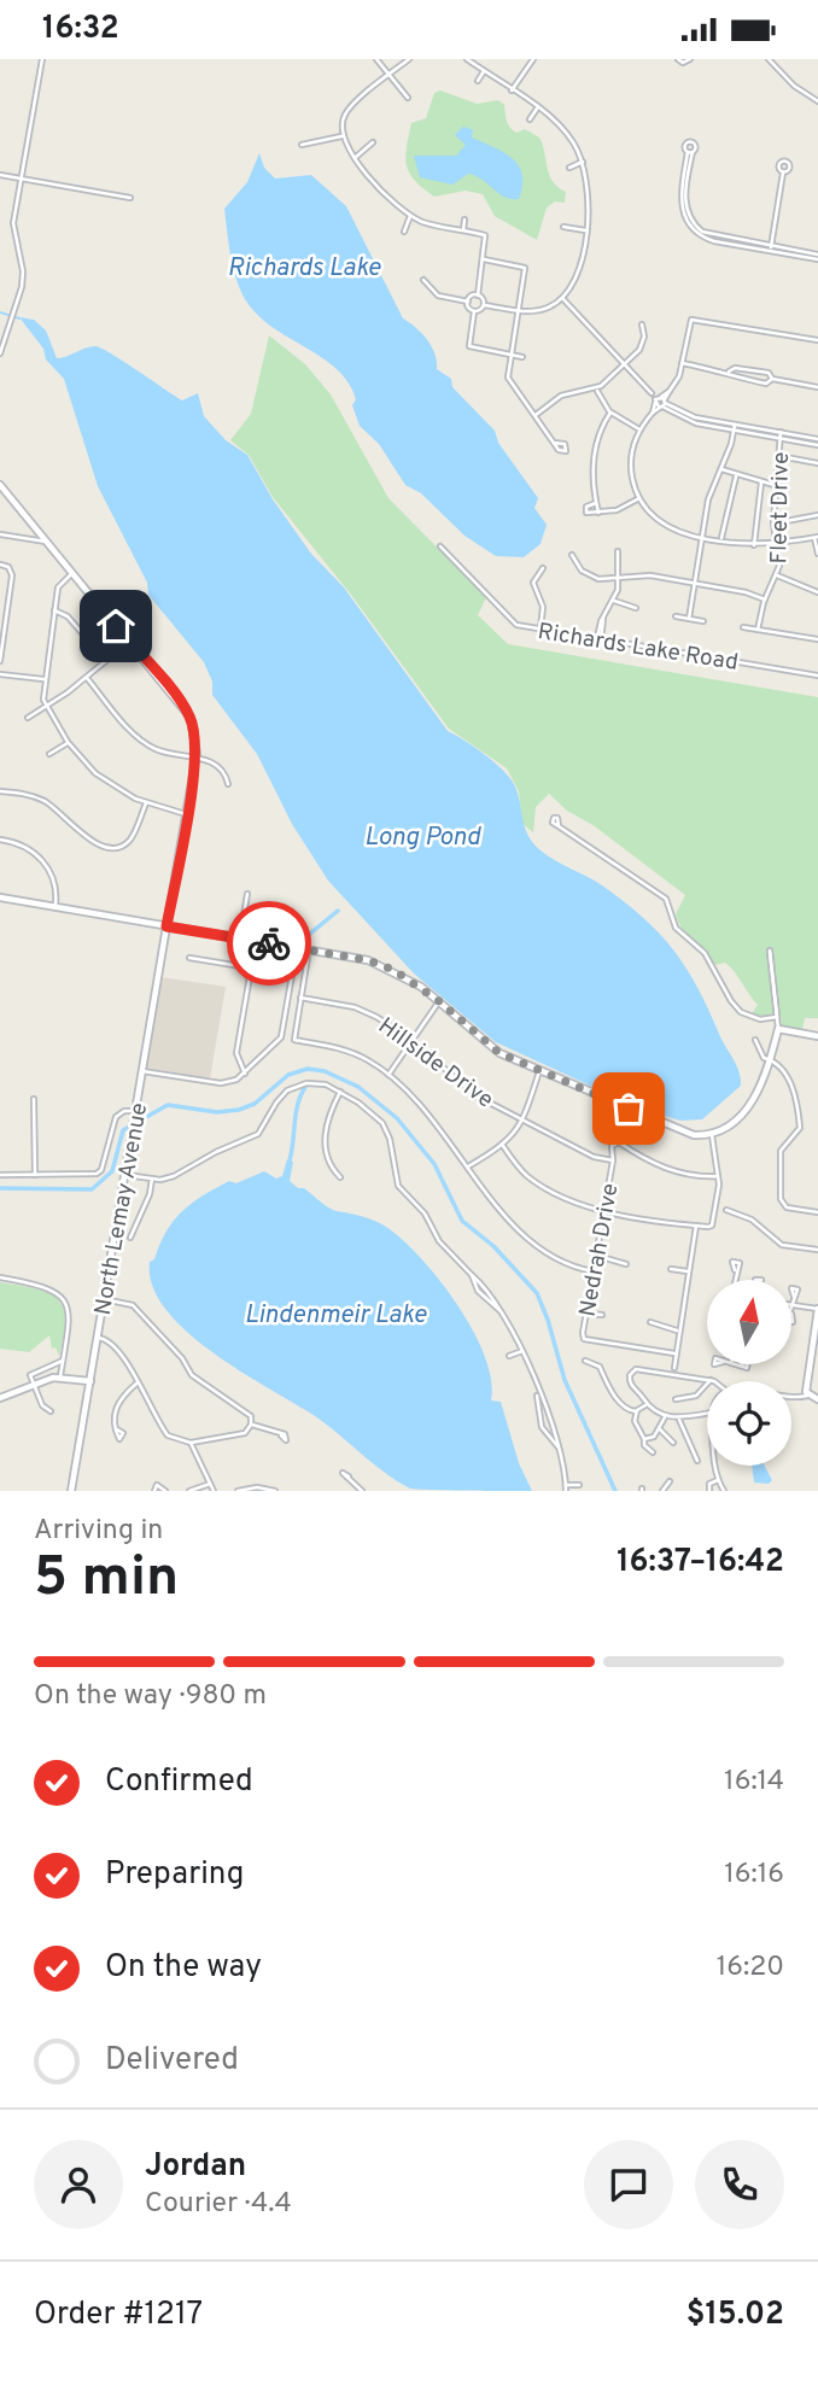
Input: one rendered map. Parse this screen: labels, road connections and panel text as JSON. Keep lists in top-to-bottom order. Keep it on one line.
{"streets":{"street":["Fleet Drive","Richards Lake Road","Hillside Drive","North Lemay Avenue","Nedrah Drive"]},"crossings":[["Hillside Drive","Nedrah Drive"]],"water":["Richards Lake","Long Pond","Lindenmeir Lake"],"north":"top","page":{"status":"16:32","heading":["5 min","Arriving in","16:37–16:42"],"panel":["Jordan","Courier · 4.4","Order #1217","$15.02"],"bar":"On the way · 980 m","list":[["Confirmed","16:14"],["Preparing","16:16"],["On the way","16:20"],"Delivered"]}}
